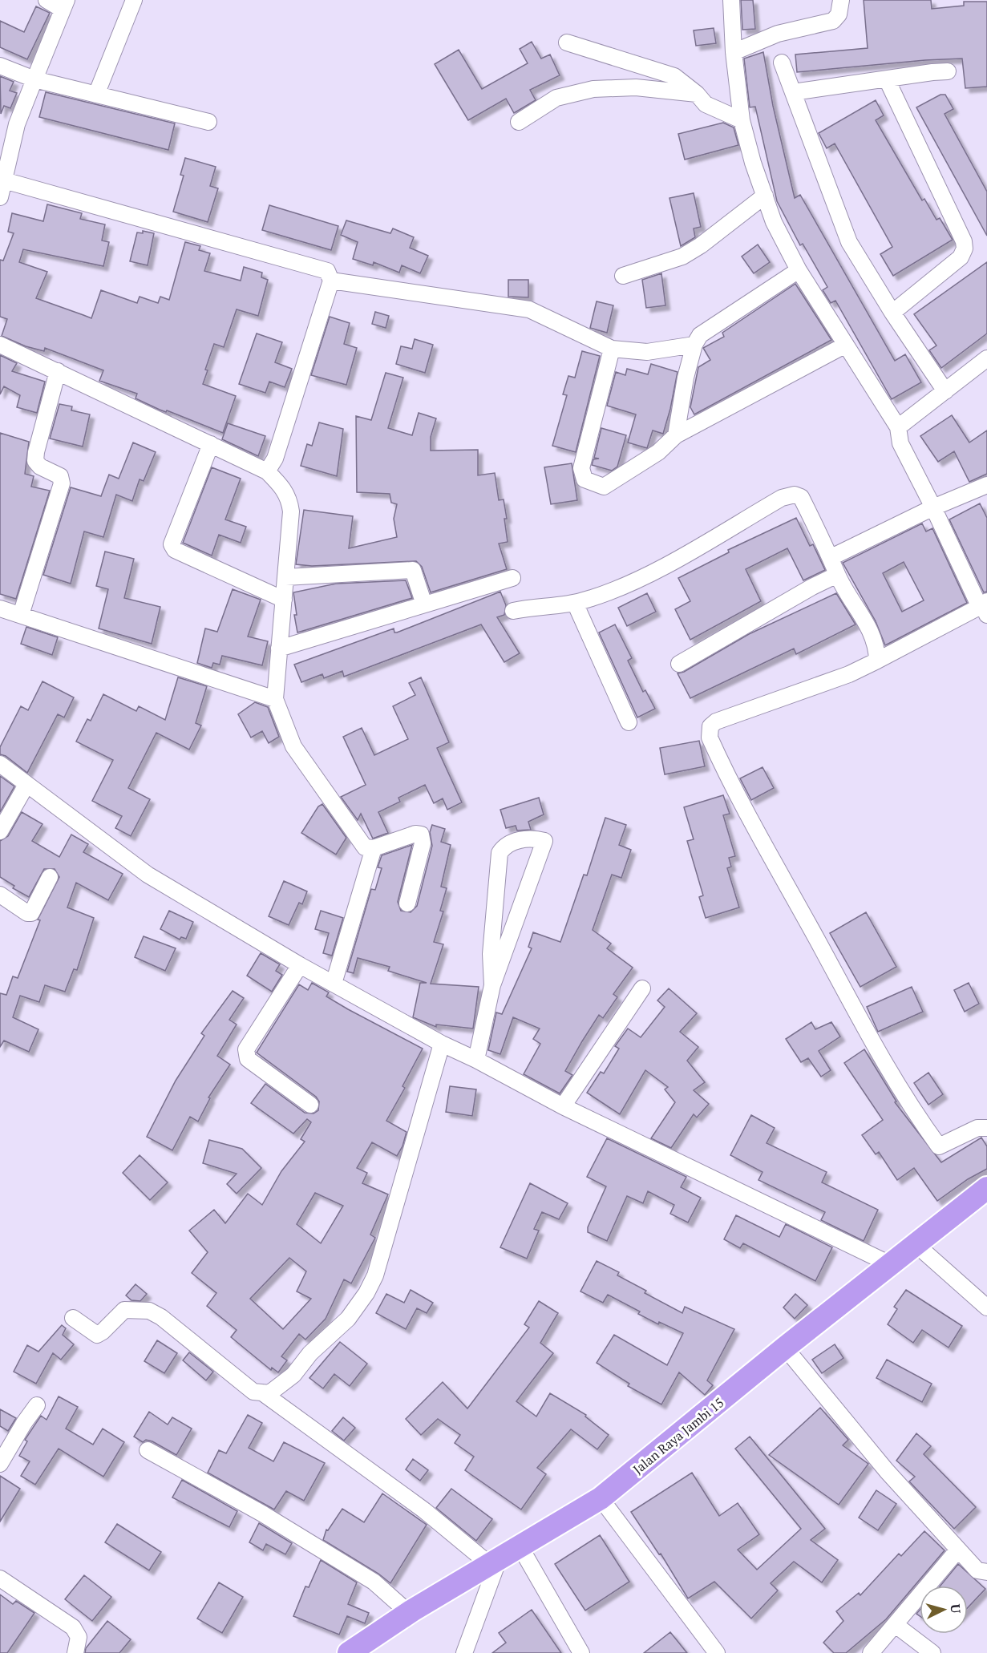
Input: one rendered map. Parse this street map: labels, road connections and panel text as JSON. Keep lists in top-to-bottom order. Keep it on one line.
{"streets":{"highway":["Jalan Raya Jambi 15"]},"north":"right"}
